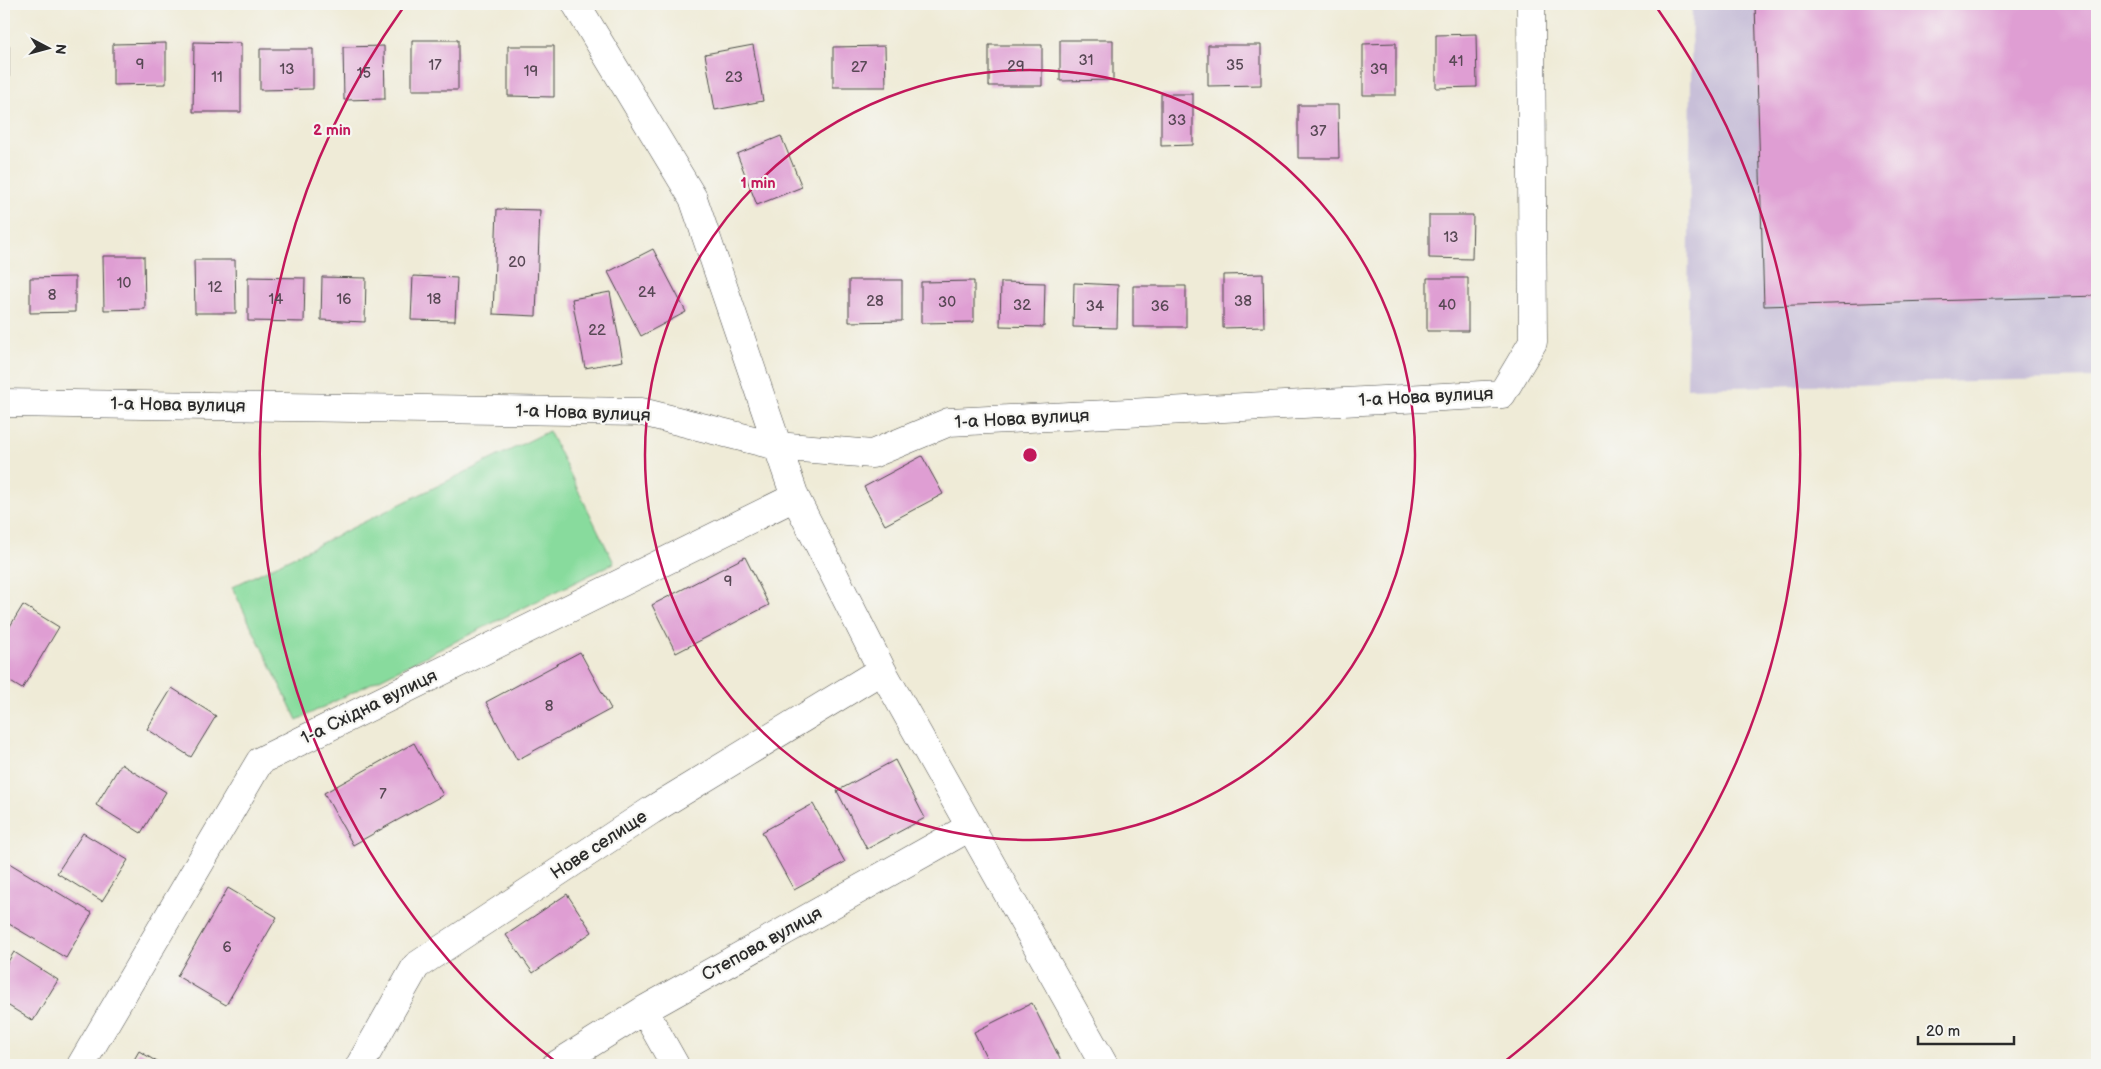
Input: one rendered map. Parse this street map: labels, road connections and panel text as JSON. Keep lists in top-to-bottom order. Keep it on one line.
{"streets":{"street":["1-а Нова вулиця","1-а Східна вулиця","Нове селище","Степова вулиця"]},"house_numbers":["31","41","9","17","35","29","27","13","39","19","15","11","23","33","37","13","20","10","12","24","8","14","16","18","28","38","30","32","40","34","36","22","9","8","7","6"],"scale_bar":"20 m","north":"right","rings":["2 min","1 min"]}
